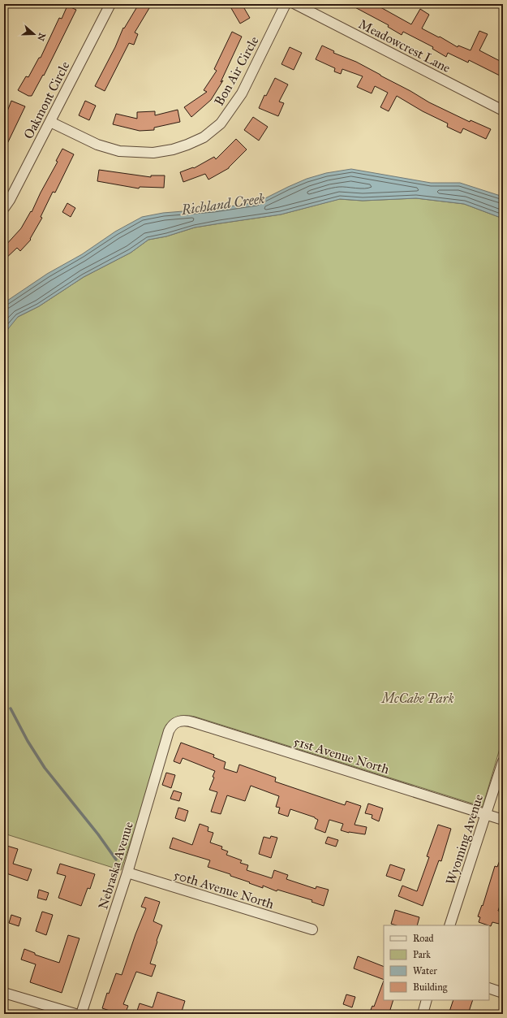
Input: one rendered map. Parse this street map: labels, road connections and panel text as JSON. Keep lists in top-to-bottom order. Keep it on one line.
{"streets":{"street":["Meadowcrest Lane","Bon Air Circle","Oakmont Circle","51st Avenue North","Wyoming Avenue","Nebraska Avenue","50th Avenue North"]},"crossings":[["Bon Air Circle","Oakmont Circle"],["51st Avenue North","Wyoming Avenue"],["51st Avenue North","Nebraska Avenue"],["Nebraska Avenue","50th Avenue North"]],"water":["Richland Creek"],"parks":["McCabe Park"],"legend":["Road","Park","Water","Building"],"north":"right"}
